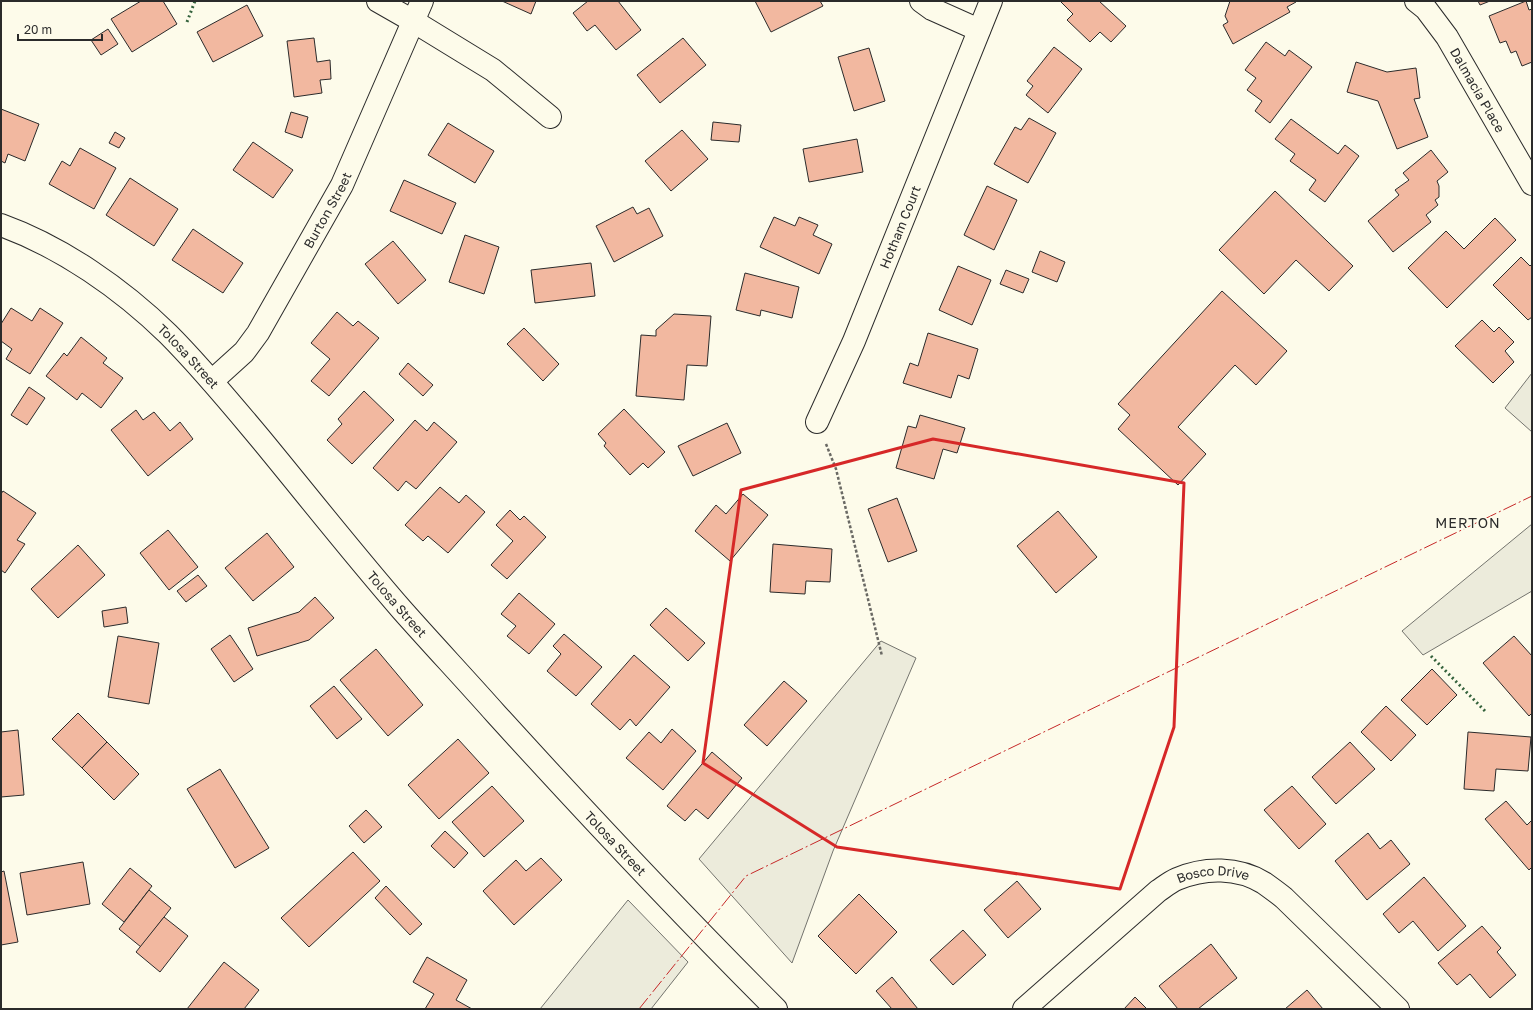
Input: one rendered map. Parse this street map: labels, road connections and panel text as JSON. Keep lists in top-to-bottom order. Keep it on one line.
{"streets":{"street":["Dalmacia Place","Burton Street","Hotham Court","Tolosa Street","Bosco Drive"]},"crossings":[["Burton Street","Tolosa Street"]],"districts":["MERTON"],"scale_bar":"20 m"}
